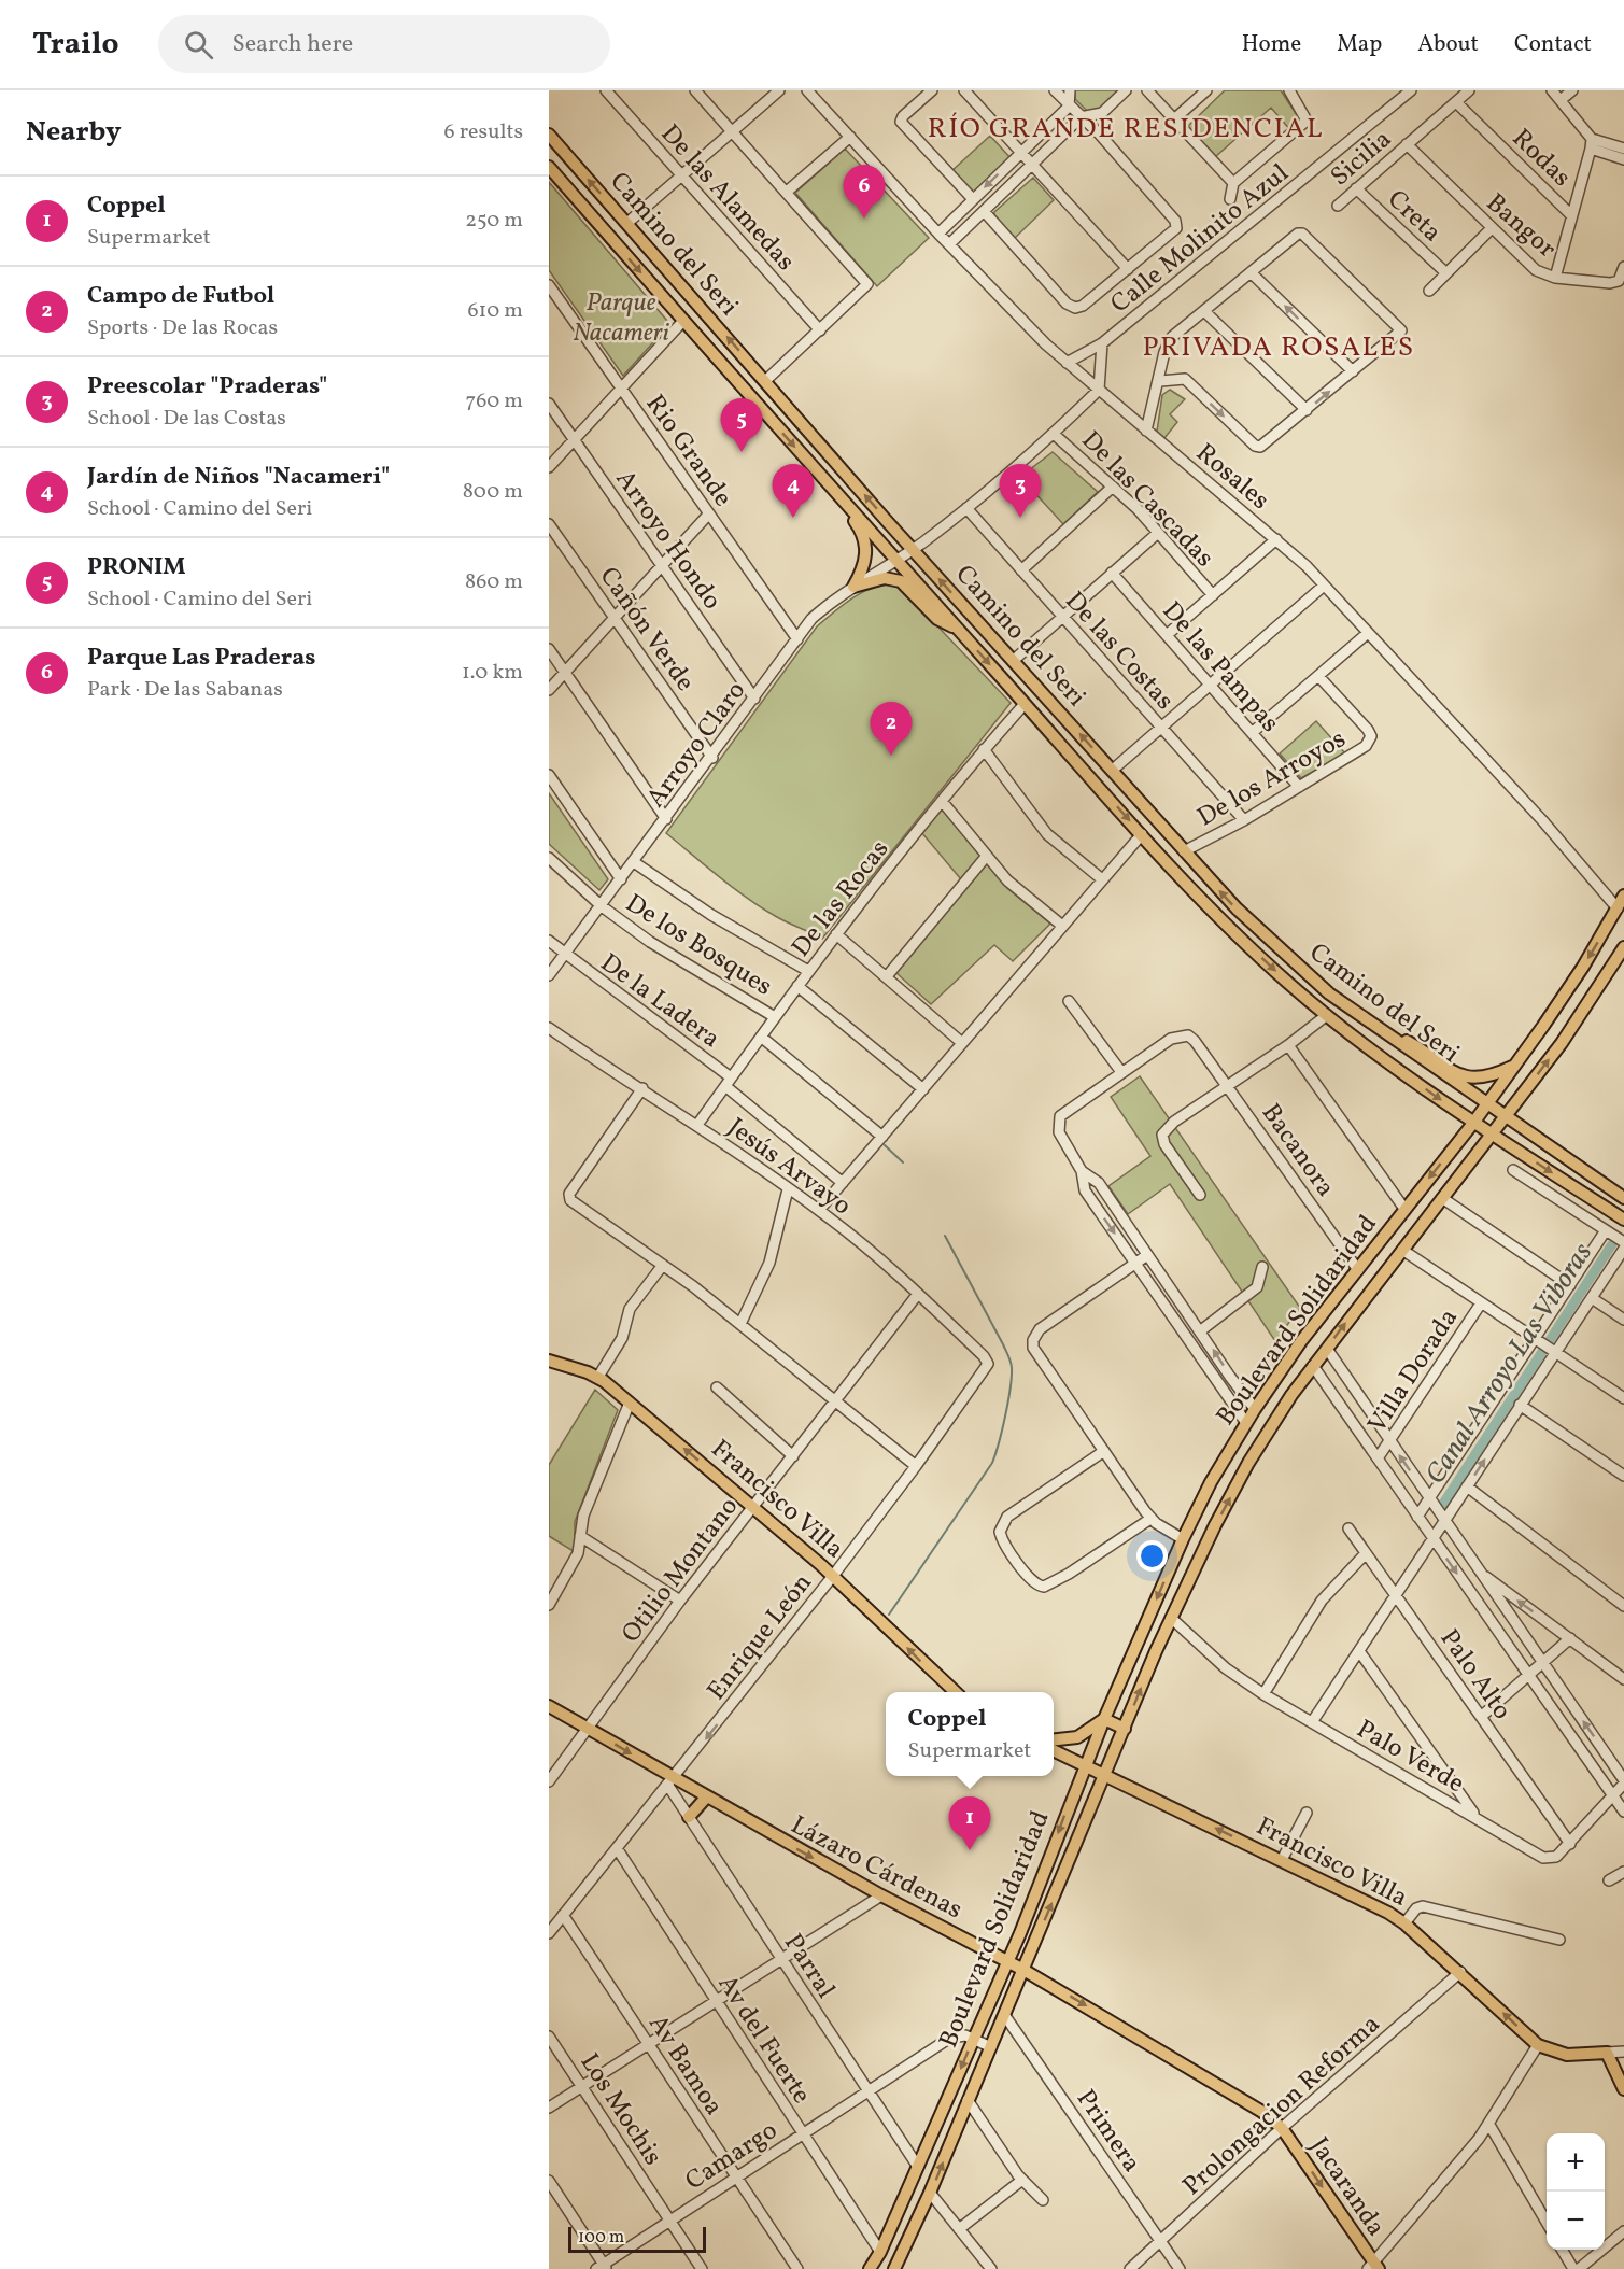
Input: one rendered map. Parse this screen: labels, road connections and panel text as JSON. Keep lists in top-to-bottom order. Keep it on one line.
{"streets":{"main road":["Camino del Seri","Boulevard Solidaridad","Francisco Villa","Lázaro Cárdenas","Jacaranda"],"street":["Sicilia","Rodas","De las Alamedas","Creta","Bangor","Calle Molinito Azul","Rio Grande","Rosales","De las Cascadas","Arroyo Hondo","Cañón Verde","De las Costas","De las Pampas","Arroyo Claro","De los Arroyos","De las Rocas","De los Bosques","De la Ladera","Bacanora","Jesús Arvayo","Villa Dorada","Otilio Montano","Enrique León","Palo Alto","Palo Verde","Parral","Av del Fuerte","Av Bamoa","Prolongacion Reforma","Los Mochis","Primera","Camargo"]},"crossings":[["Sicilia","Rodas"],["Sicilia","Creta"],["Sicilia","Bangor"],["Calle Molinito Azul","Rosales"],["Calle Molinito Azul","Arroyo Claro"],["Camino del Seri","Arroyo Claro"],["Camino del Seri","De los Arroyos"],["Camino del Seri","De las Rocas"],["Camino del Seri","Boulevard Solidaridad"],["Rio Grande","Arroyo Claro"],["Rosales","Arroyo Claro"],["Rosales","Boulevard Solidaridad"],["De las Cascadas","Arroyo Claro"],["Arroyo Hondo","Arroyo Claro"],["Cañón Verde","Arroyo Claro"],["De las Costas","Arroyo Claro"],["De las Costas","De los Arroyos"],["De las Pampas","De los Arroyos"],["Arroyo Claro","De los Bosques"],["Arroyo Claro","De la Ladera"],["De las Rocas","De los Bosques"],["De las Rocas","De la Ladera"],["De las Rocas","Jesús Arvayo"],["Bacanora","Boulevard Solidaridad"],["Jesús Arvayo","Otilio Montano"],["Jesús Arvayo","Enrique León"],["Boulevard Solidaridad","Francisco Villa"],["Boulevard Solidaridad","Palo Verde"],["Boulevard Solidaridad","Lázaro Cárdenas"],["Boulevard Solidaridad","Parral"],["Boulevard Solidaridad","Av del Fuerte"],["Boulevard Solidaridad","Primera"],["Boulevard Solidaridad","Camargo"],["Francisco Villa","Otilio Montano"],["Francisco Villa","Enrique León"],["Francisco Villa","Prolongacion Reforma"],["Otilio Montano","Lázaro Cárdenas"],["Enrique León","Lázaro Cárdenas"],["Enrique León","Parral"],["Enrique León","Av del Fuerte"],["Enrique León","Av Bamoa"],["Palo Alto","Palo Verde"],["Lázaro Cárdenas","Parral"],["Lázaro Cárdenas","Prolongacion Reforma"],["Lázaro Cárdenas","Jacaranda"],["Parral","Camargo"],["Av del Fuerte","Camargo"],["Av Bamoa","Camargo"],["Prolongacion Reforma","Primera"],["Prolongacion Reforma","Jacaranda"],["Los Mochis","Camargo"]],"one_way":["Francisco Villa","Enrique León","Lázaro Cárdenas","Jacaranda"],"districts":["RÍO GRANDE RESIDENCIAL","PRIVADA ROSALES"],"water":["Canal Arroyo Las Viboras"],"parks":["Parque Nacameri"],"scale_bar":"100 m","page":{"header":"Trailo","search":"Search here","nav":["Home","Map","About","Contact"],"heading":["Nearby","6 results"],"pins":["6","5","3","4","2","1"],"list":[{"mark":"1","name":"Coppel","note":"Supermarket","value":"250 m"},{"mark":"2","name":"Campo de Futbol","note":"Sports · De las Rocas","value":"610 m"},{"mark":"3","name":"Preescolar \"Praderas\"","note":"School · De las Costas","value":"760 m"},{"mark":"4","name":"Jardín de Niños \"Nacameri\"","note":"School · Camino del Seri","value":"800 m"},{"mark":"5","name":"PRONIM","note":"School · Camino del Seri","value":"860 m"},{"mark":"6","name":"Parque Las Praderas","note":"Park · De las Sabanas","value":"1.0 km"}],"popup":["Coppel","Supermarket"],"map_buttons":["+","−"],"scale":"100 m"}}
